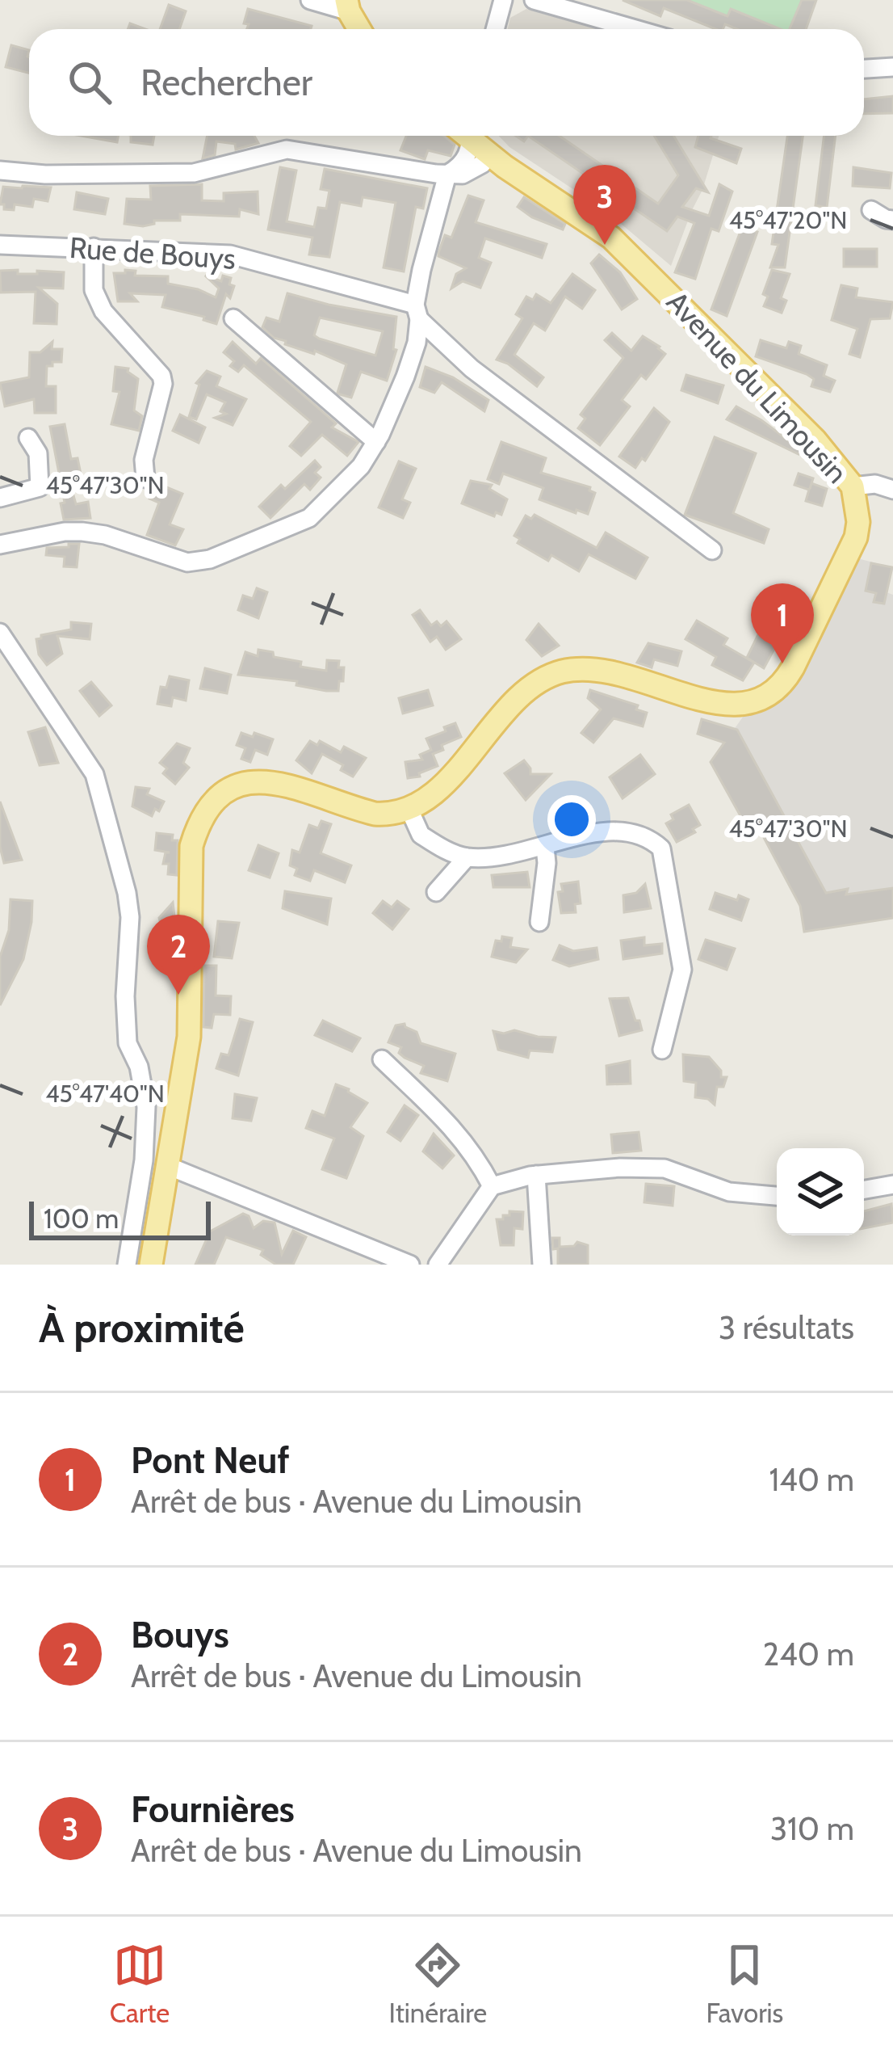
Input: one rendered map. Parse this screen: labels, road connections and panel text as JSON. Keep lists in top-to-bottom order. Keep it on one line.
{"streets":{"main road":["Avenue du Limousin"],"street":["Rue de Bouys"]},"scale_bar":"100 m","page":{"search":"Rechercher","pins":["3","1","2"],"scale":"100 m","heading":["À proximité","3 résultats"],"list":[{"mark":"1","name":"Pont Neuf","note":"Arrêt de bus · Avenue du Limousin","value":"140 m"},{"mark":"2","name":"Bouys","note":"Arrêt de bus · Avenue du Limousin","value":"240 m"},{"mark":"3","name":"Fournières","note":"Arrêt de bus · Avenue du Limousin","value":"310 m"}],"nav":["Carte","Itinéraire","Favoris"]},"coordinates":["45°47'20\"N","45°47'30\"N","45°47'40\"N"]}
